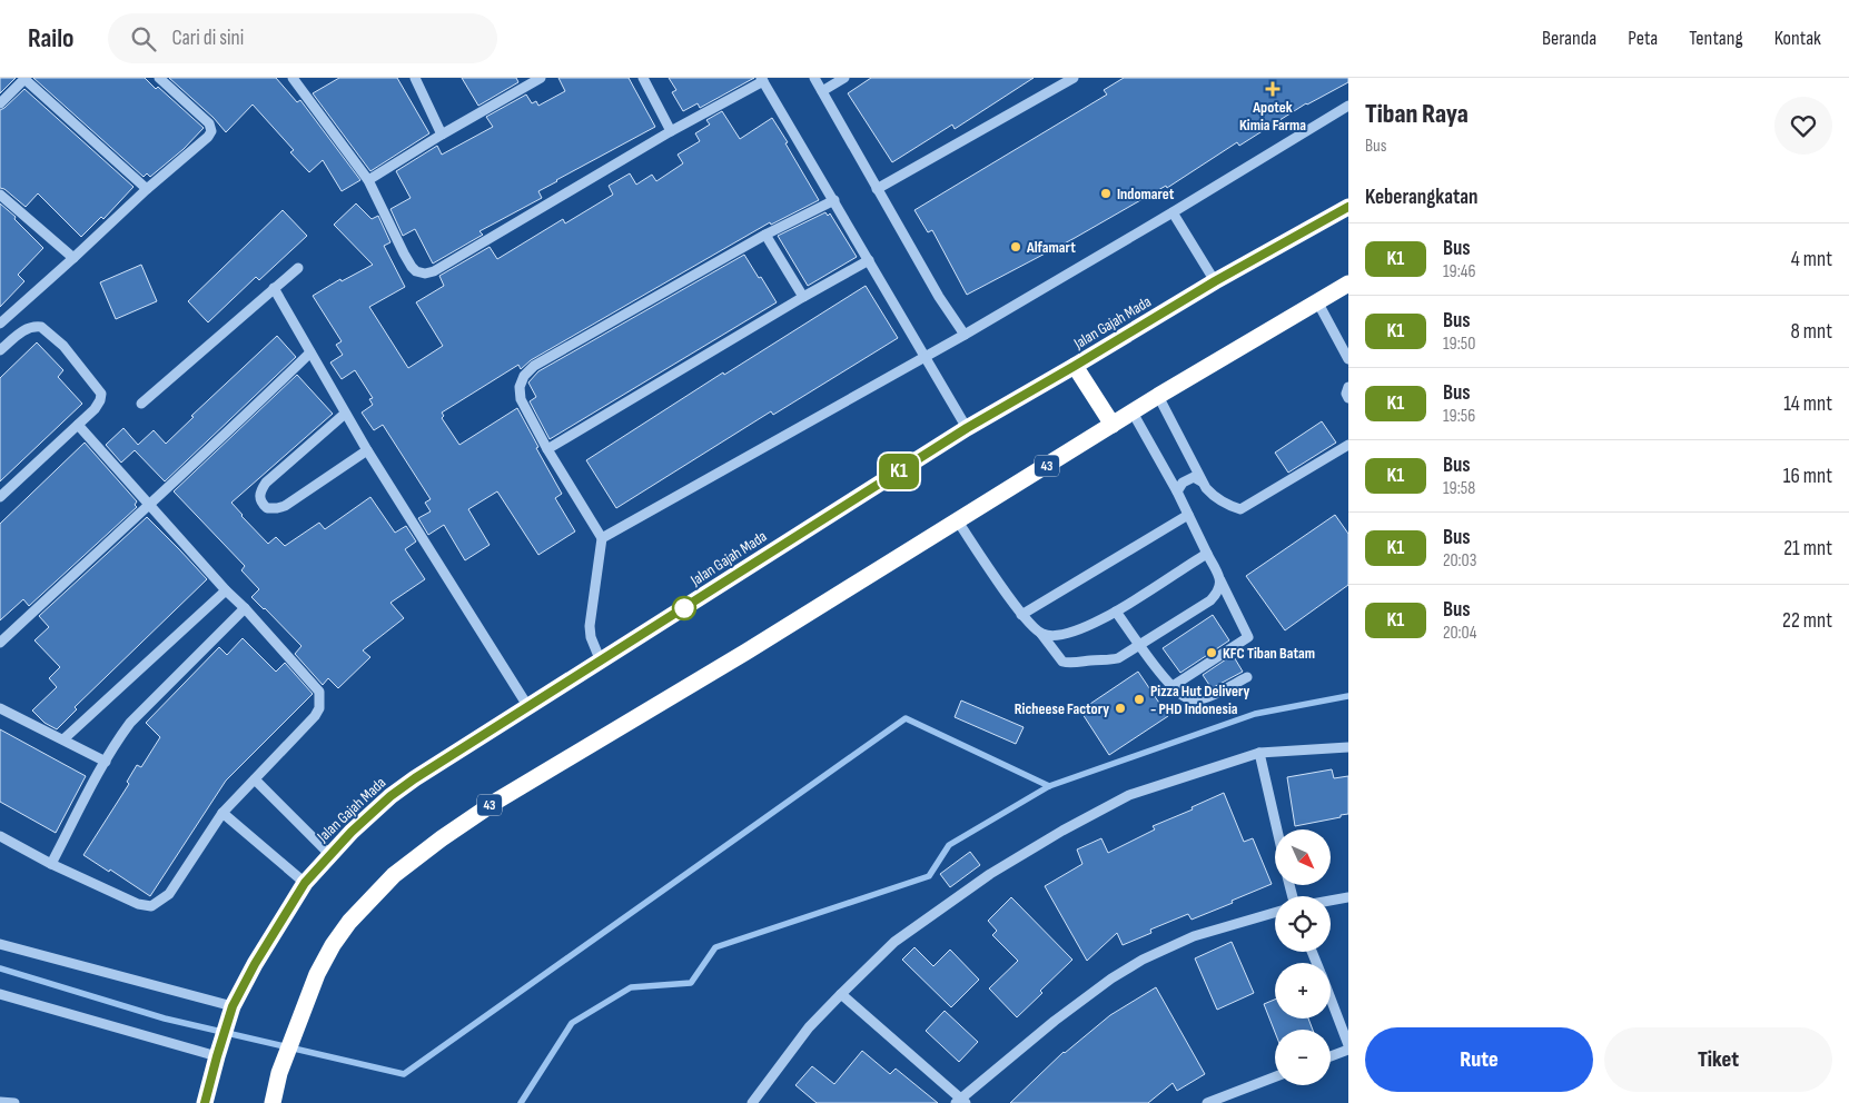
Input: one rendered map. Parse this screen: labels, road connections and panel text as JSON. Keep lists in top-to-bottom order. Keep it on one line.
{"streets":{"highway":["Jalan Gajah Mada","43"]},"places":{"health":["Apotek Kimia Farma"],"other":["Indomaret","Alfamart","KFC Tiban Batam","Pizza Hut Delivery - PHD Indonesia","Richeese Factory"]},"lines":["bus line K1"],"north":"bottom right","page":{"header":"Railo","search":"Cari di sini","nav":["Beranda","Peta","Tentang","Kontak"],"on_map":"K1","heading":[["Tiban Raya","Bus"],"Keberangkatan"],"list":[{"mark":"K1","name":"Bus","note":"19:46","value":"4 mnt"},{"mark":"K1","name":"Bus","note":"19:50","value":"8 mnt"},{"mark":"K1","name":"Bus","note":"19:56","value":"14 mnt"},{"mark":"K1","name":"Bus","note":"19:58","value":"16 mnt"},{"mark":"K1","name":"Bus","note":"20:03","value":"21 mnt"},{"mark":"K1","name":"Bus","note":"20:04","value":"22 mnt"}],"map_buttons":["+","−"],"buttons":["Rute","Tiket"]}}
